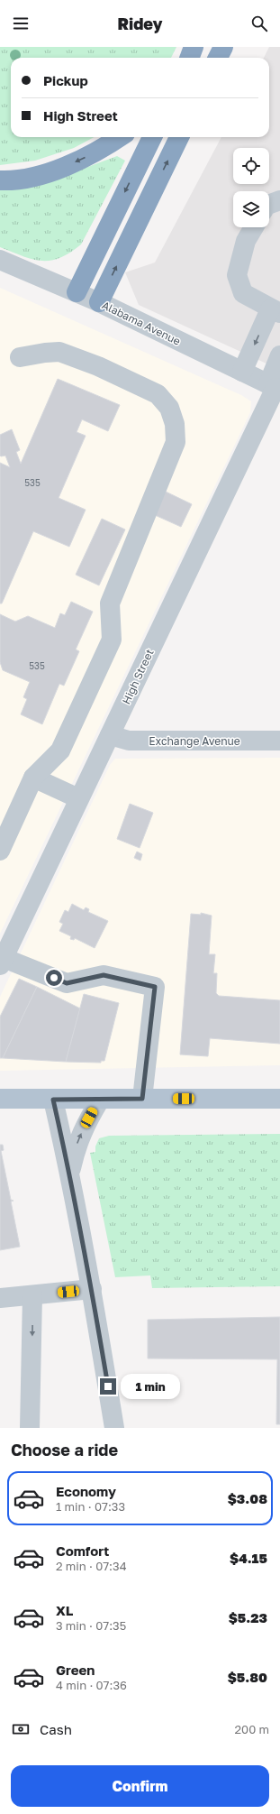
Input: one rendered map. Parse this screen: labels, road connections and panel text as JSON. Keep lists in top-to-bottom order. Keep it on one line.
{"streets":{"street":["Alabama Avenue","High Street","Exchange Avenue"]},"crossings":[["Alabama Avenue","High Street"],["High Street","Exchange Avenue"]],"house_numbers":["535","535"],"page":{"header":"Ridey","banner":["Pickup","High Street"],"bubble":"1 min","heading":"Choose a ride","list":[{"name":"Economy","note":"1 min · 07:33","value":"$3.08"},{"name":"Comfort","note":"2 min · 07:34","value":"$4.15"},{"name":"XL","note":"3 min · 07:35","value":"$5.23"},{"name":"Green","note":"4 min · 07:36","value":"$5.80"}],"pay":["Cash","200 m"],"buttons":"Confirm"}}
